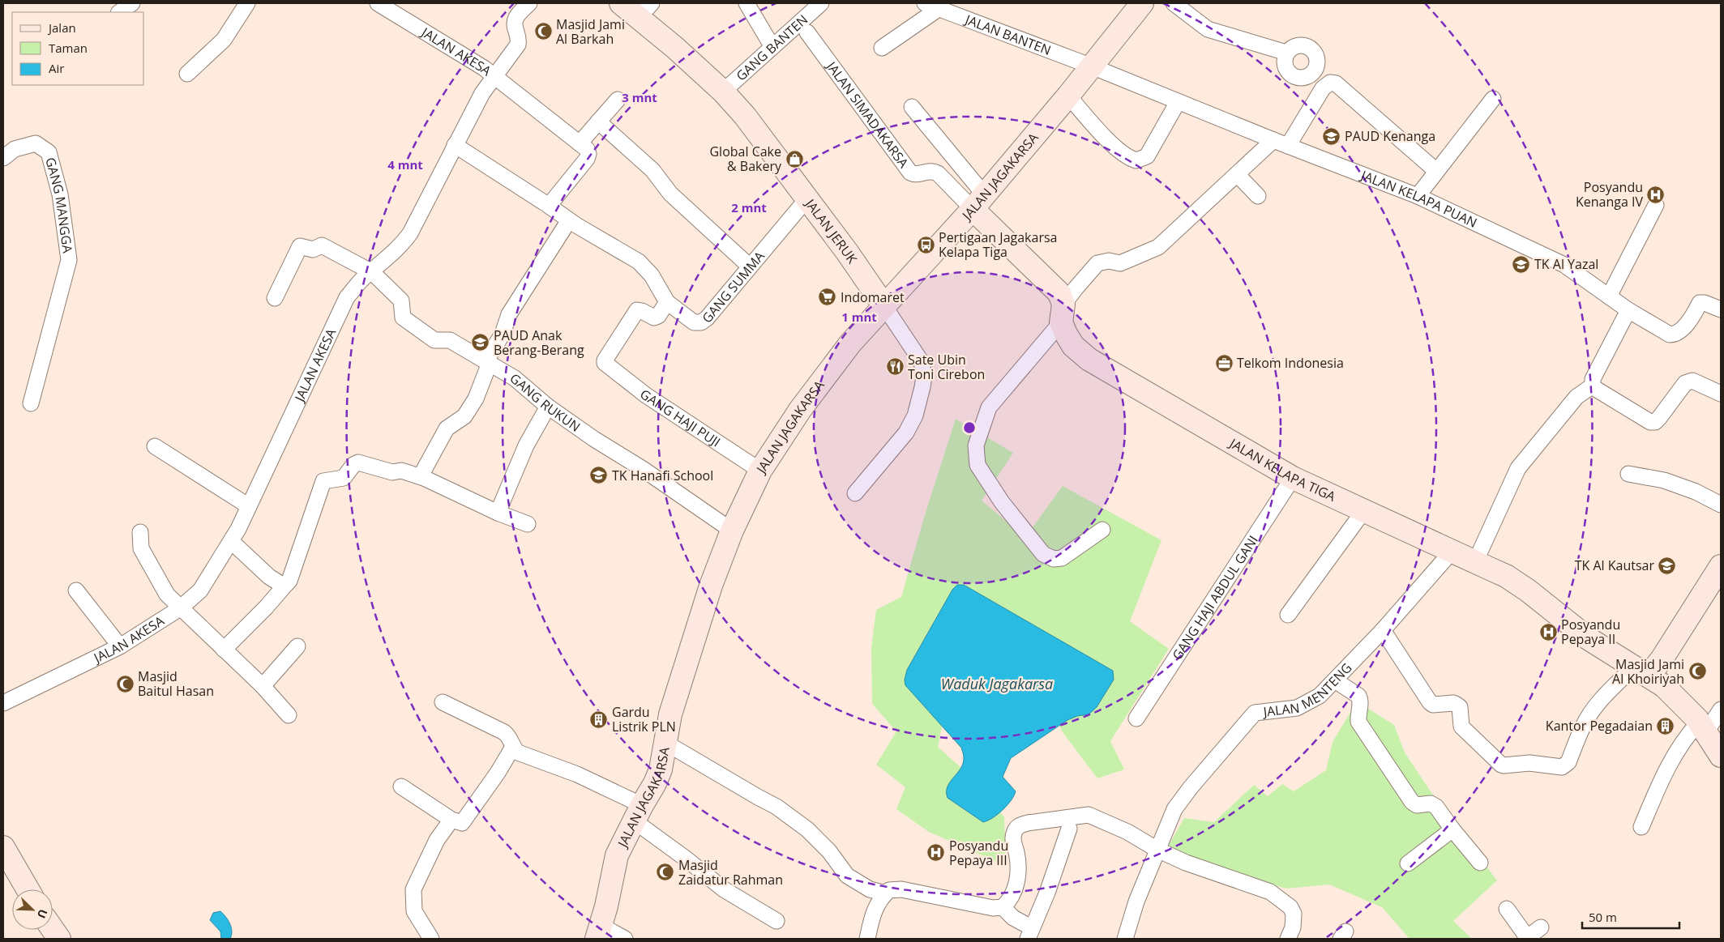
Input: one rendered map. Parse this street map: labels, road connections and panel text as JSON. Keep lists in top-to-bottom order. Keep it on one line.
{"streets":{"street":["JALAN BANTEN","GANG BANTEN","JALAN AKESA","JALAN SIMADAKARSA","JALAN JAGAKARSA","JALAN KELAPA PUAN","GANG MANGGA","JALAN JERUK","GANG SUMMA","GANG RUKUN","GANG HAJI PUJI","JALAN KELAPA TIGA","GANG HAJI ABDUL GANI","JALAN MENTENG"]},"crossings":[["JALAN BANTEN","JALAN JAGAKARSA"],["JALAN BANTEN","JALAN KELAPA PUAN"],["GANG BANTEN","JALAN JERUK"],["JALAN AKESA","GANG RUKUN"],["JALAN SIMADAKARSA","JALAN JAGAKARSA"],["JALAN SIMADAKARSA","JALAN KELAPA TIGA"],["JALAN JAGAKARSA","JALAN KELAPA PUAN"],["JALAN JAGAKARSA","JALAN JERUK"],["JALAN JAGAKARSA","GANG RUKUN"],["JALAN JAGAKARSA","GANG HAJI PUJI"],["JALAN JAGAKARSA","JALAN KELAPA TIGA"],["JALAN JERUK","GANG SUMMA"],["GANG SUMMA","GANG HAJI PUJI"],["JALAN KELAPA TIGA","GANG HAJI ABDUL GANI"],["JALAN KELAPA TIGA","JALAN MENTENG"]],"water":["Waduk Jagakarsa"],"places":{"mosque":["Masjid Jami Al Barkah","Masjid Jami Al Khoiriyah","Masjid Baitul Hasan","Masjid Zaidatur Rahman"],"school or university":["PAUD Kenanga","TK Al Yazal","PAUD Anak Berang-Berang","TK Hanafi School","TK Al Kautsar"],"shop":["Global Cake & Bakery"],"hospital":["Posyandu Kenanga IV","Posyandu Pepaya II","Posyandu Pepaya III"],"bus stop":["Pertigaan Jagakarsa Kelapa Tiga"],"supermarket":["Indomaret"],"office":["Telkom Indonesia"],"restaurant":["Sate Ubin Toni Cirebon"],"building":["Gardu Listrik PLN","Kantor Pegadaian"]},"legend":["Jalan","Taman","Air"],"scale_bar":"50 m","north":"bottom right","rings":["3 mnt","4 mnt","2 mnt","1 mnt"]}
